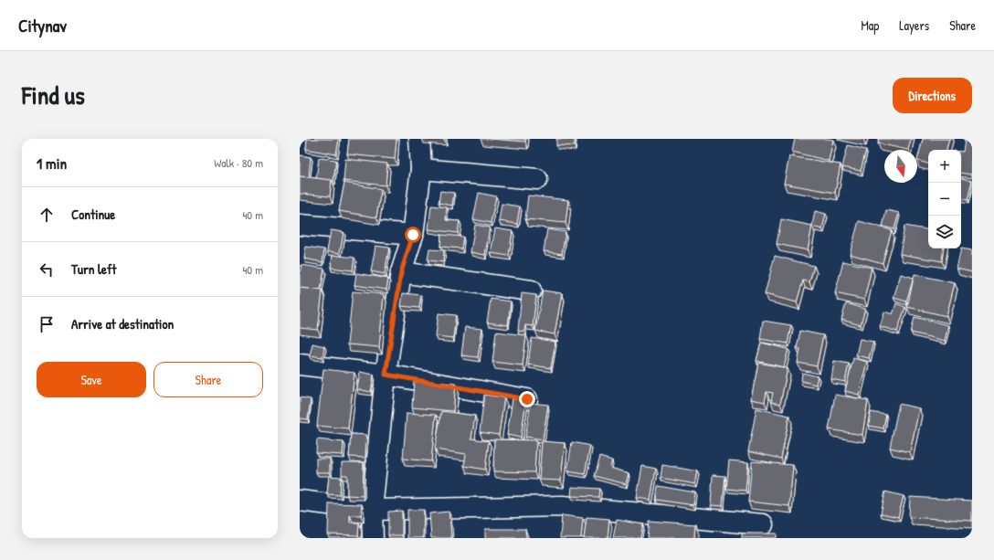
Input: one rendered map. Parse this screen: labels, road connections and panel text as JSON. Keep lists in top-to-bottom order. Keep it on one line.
{"north":"bottom","page":{"header":"Citynav","nav":["Map","Layers","Share"],"title":"Find us","buttons":["Directions",["Save","Share"]],"heading":["1 min","Walk · 80 m"],"map_buttons":["+","−"],"list":[["Continue","40 m"],["Turn left","40 m"],"Arrive at destination"]}}
